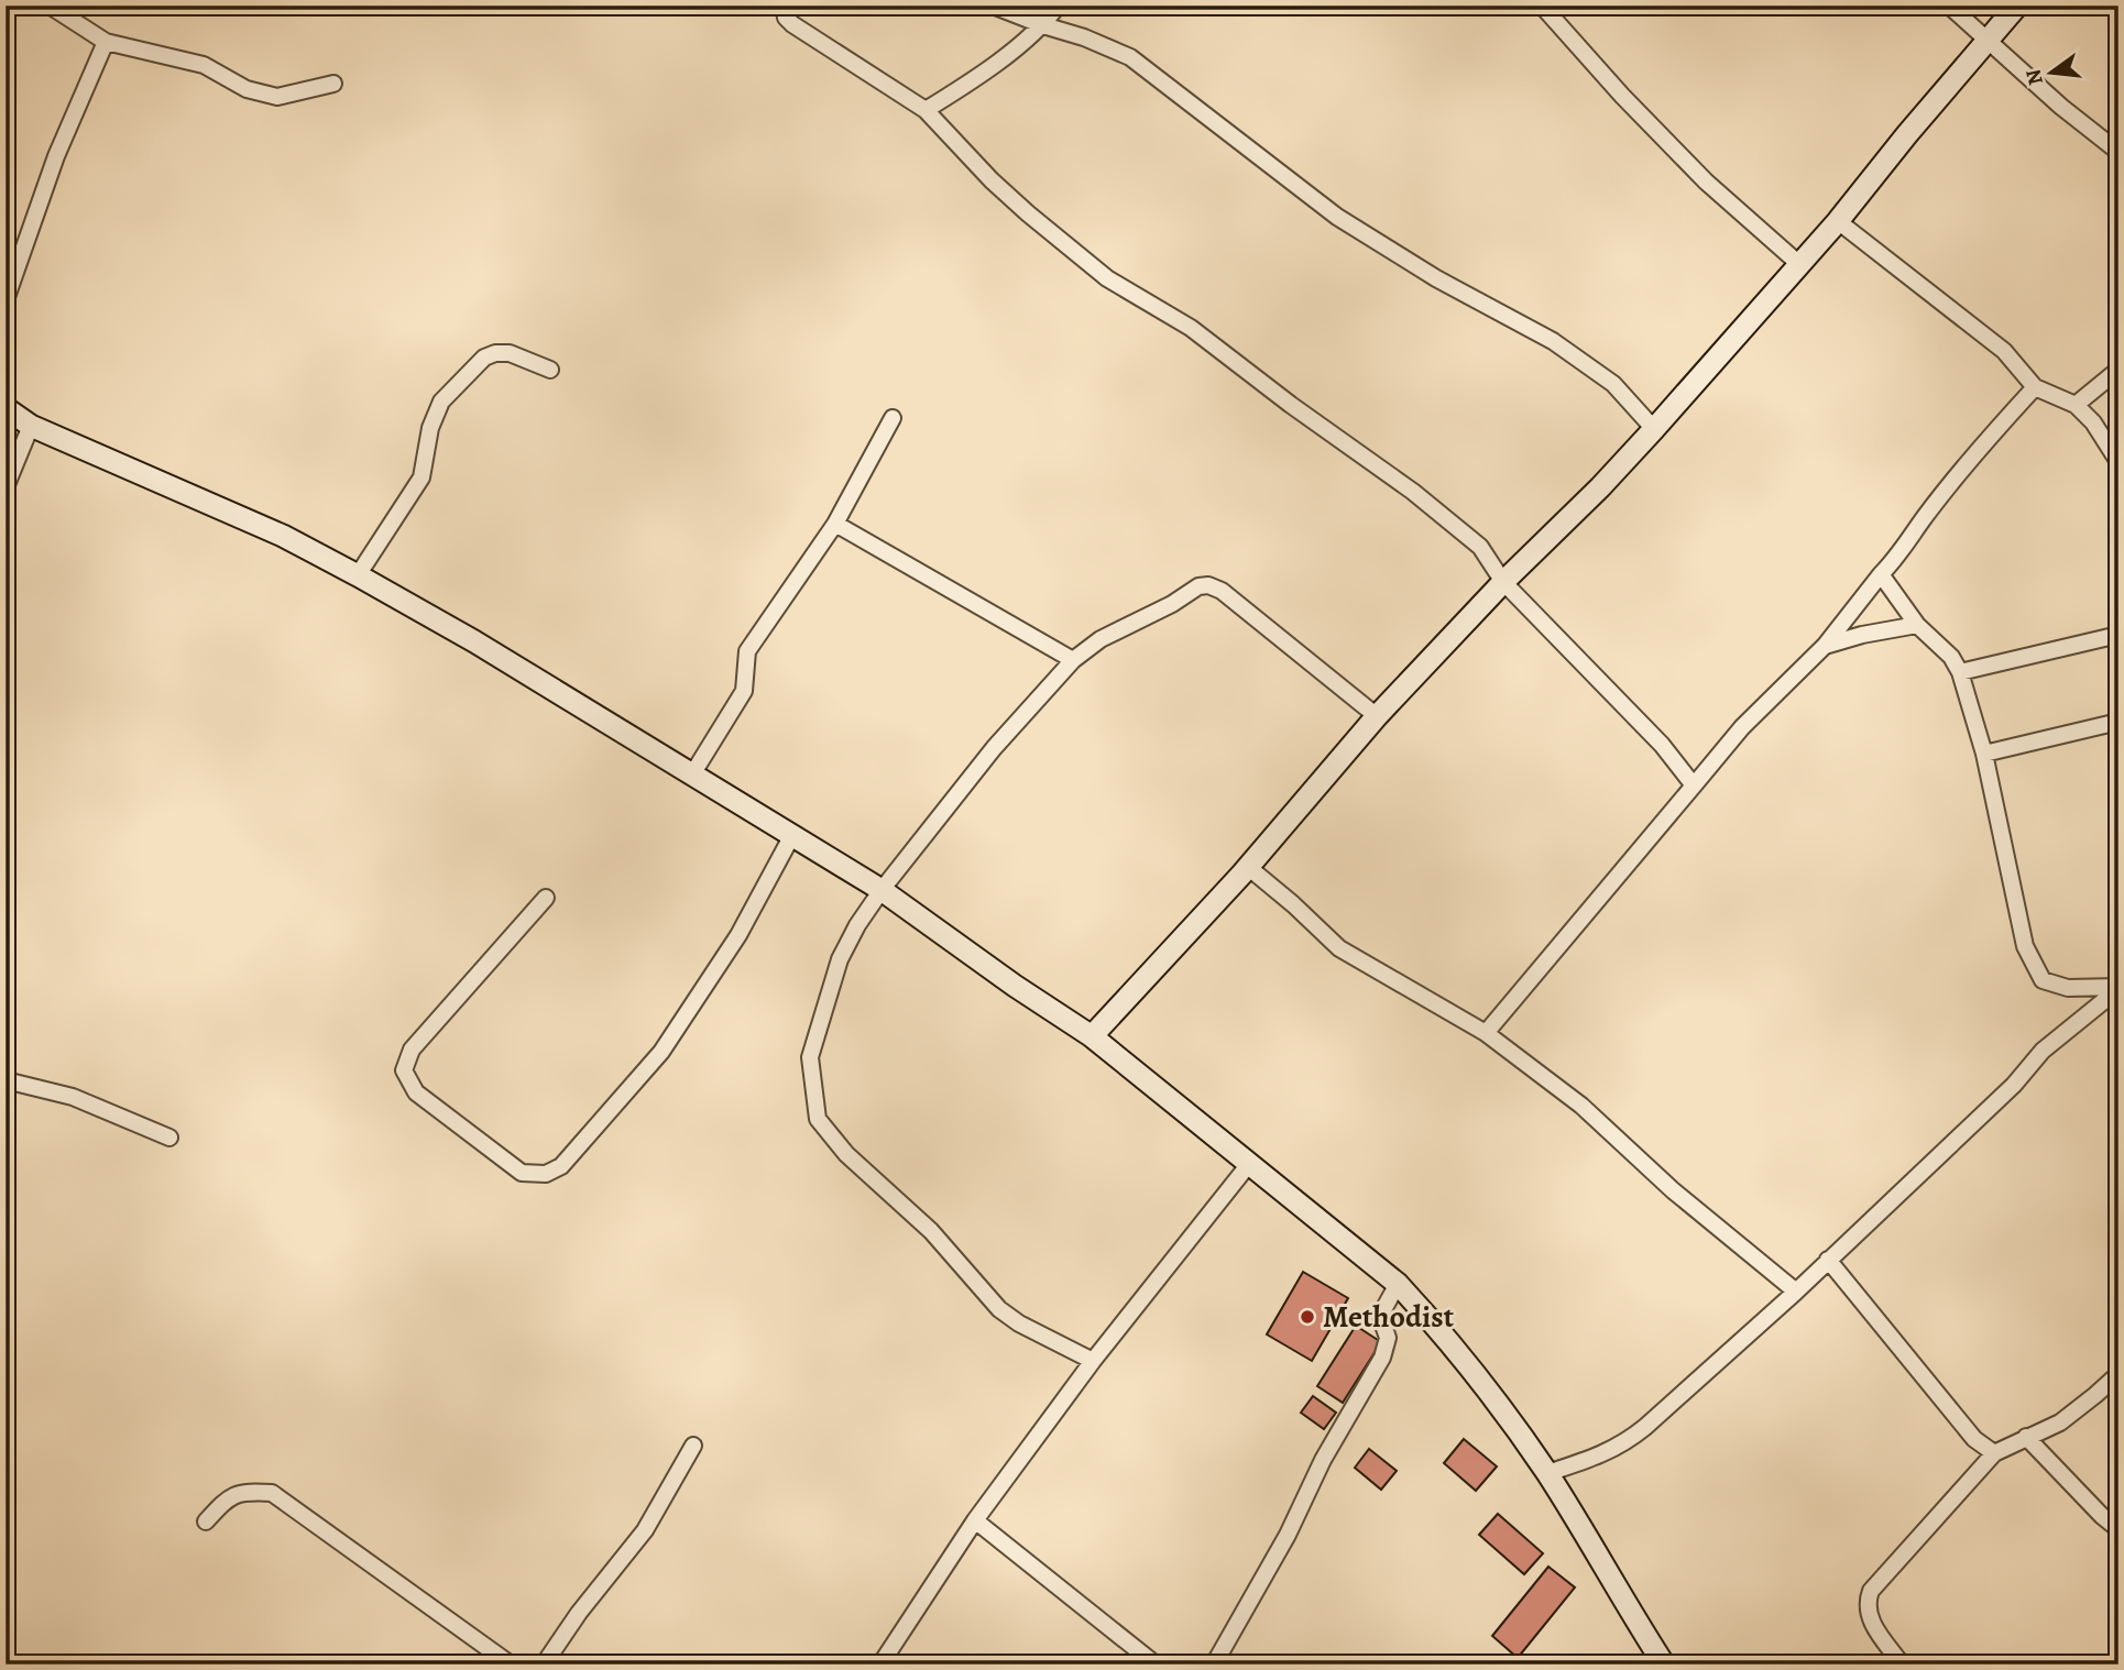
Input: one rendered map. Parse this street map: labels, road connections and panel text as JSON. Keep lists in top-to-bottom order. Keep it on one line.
{"places":["Methodist"],"north":"left"}
